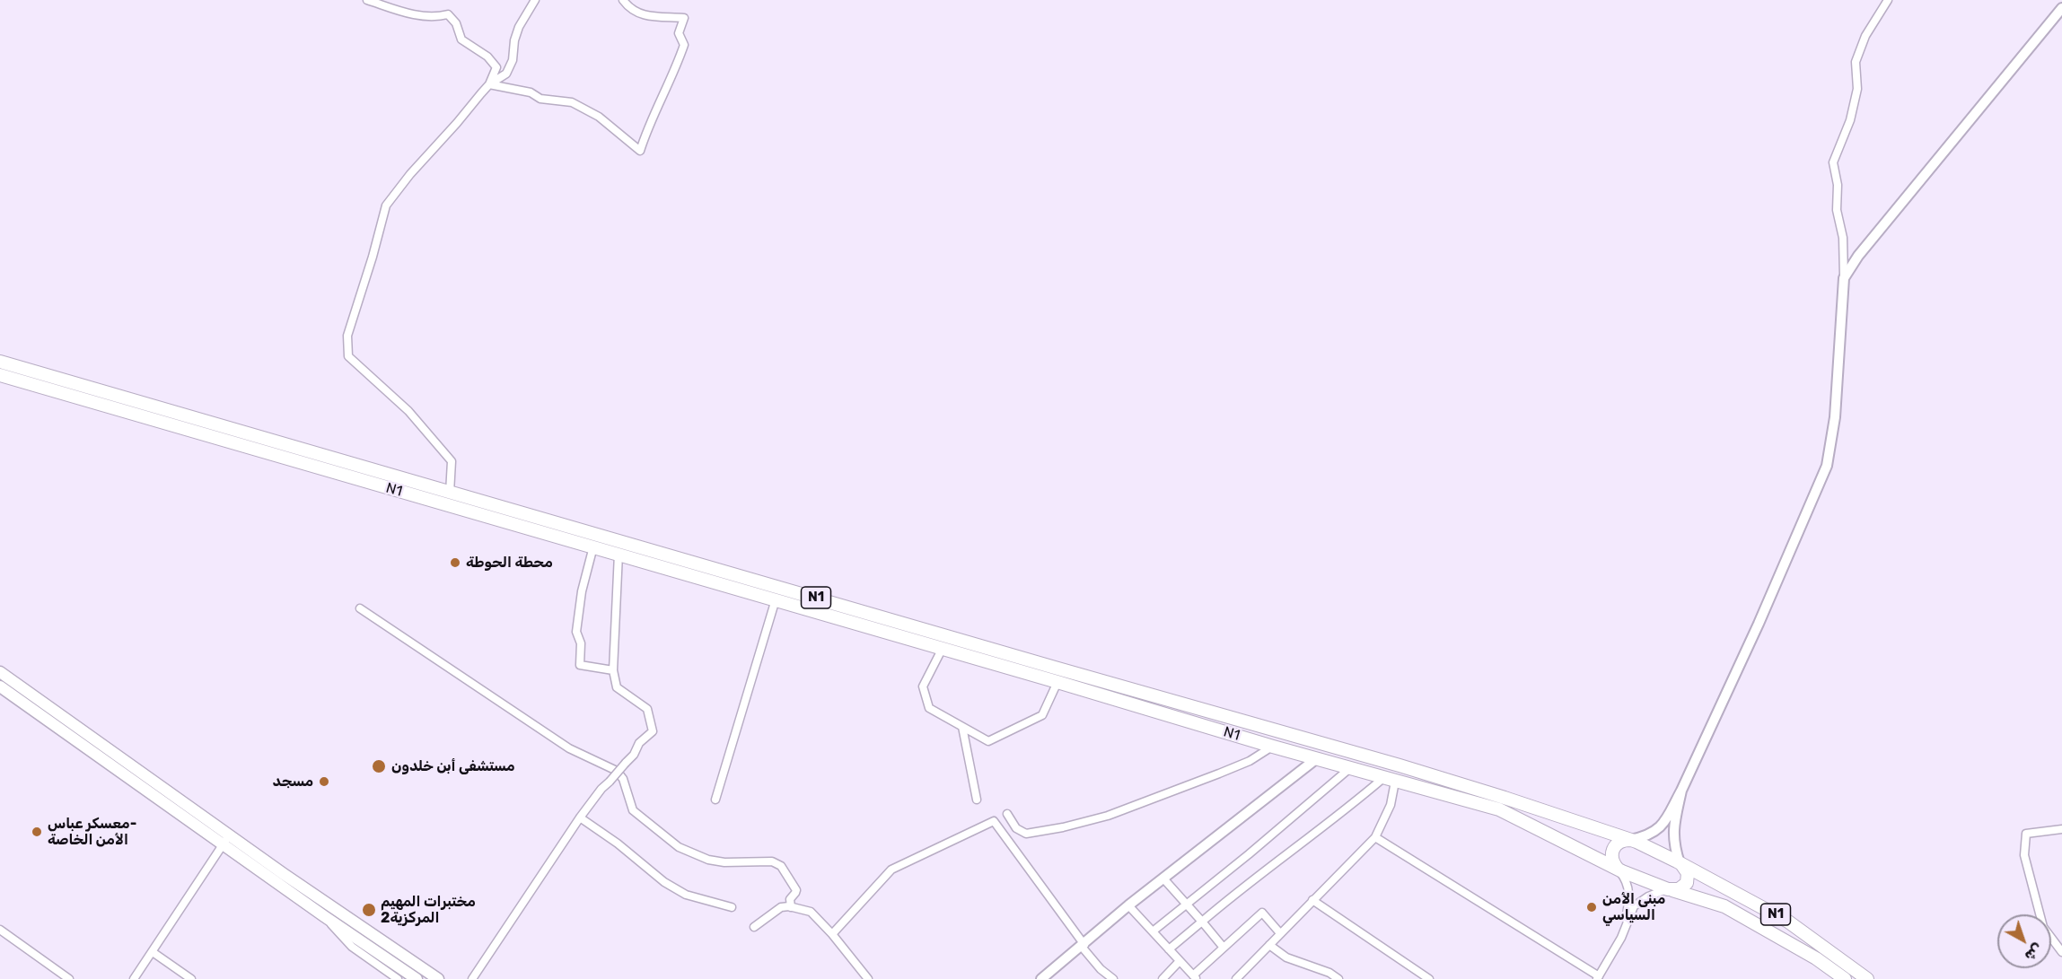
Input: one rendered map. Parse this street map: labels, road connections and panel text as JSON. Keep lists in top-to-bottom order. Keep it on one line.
{"streets":{"highway":["N1"]},"places":["محطة الحوطة","مستشفى أبن خلدون","مسجد","معسكر عباس- الأمن الخاصة","مبنى الأمن السياسي","مختبرات المهيم المركزية2"],"north":"bottom right"}
